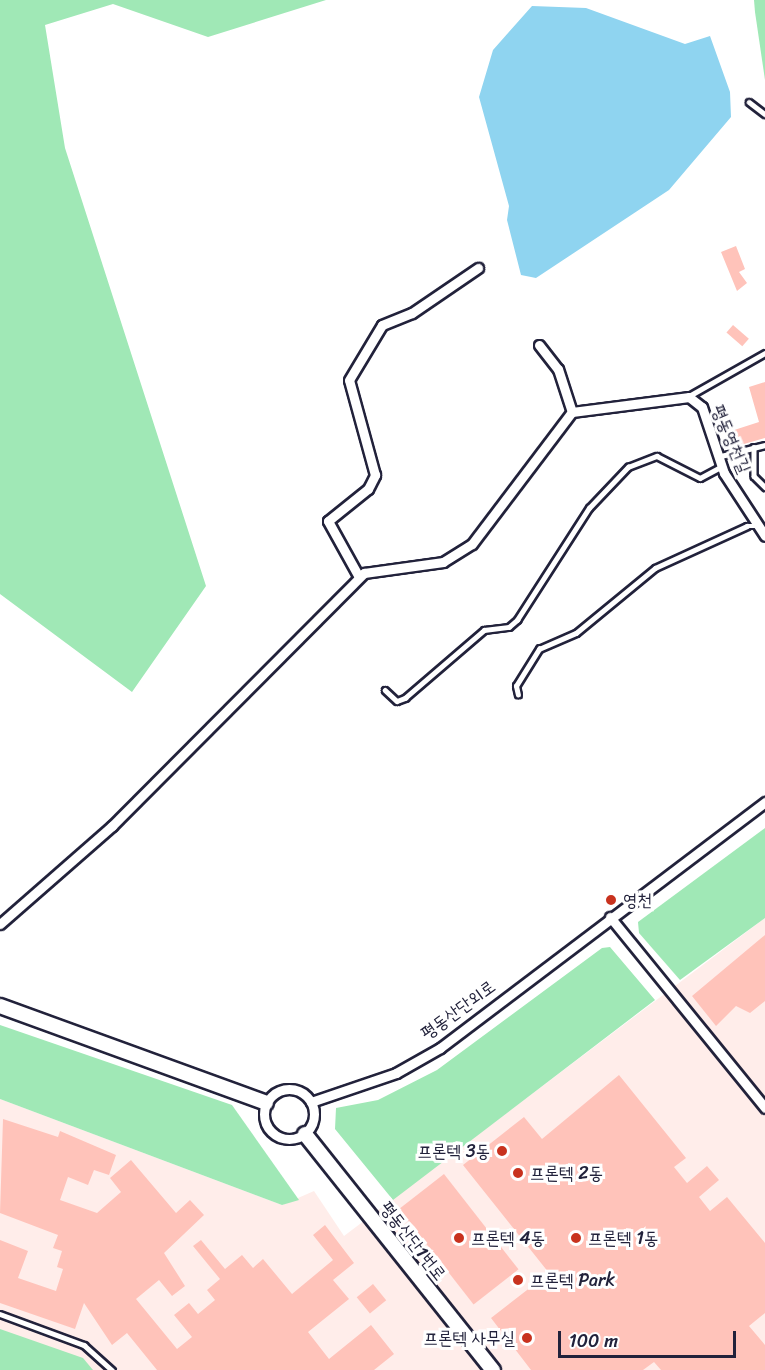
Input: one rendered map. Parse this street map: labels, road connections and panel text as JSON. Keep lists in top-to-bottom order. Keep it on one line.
{"streets":{"street":["평동영천길","평동산단외로","평동산단1번로"]},"crossings":[["평동산단외로","평동산단1번로"]],"places":["영천","프론텍 3동","프론텍 2동","프론텍 4동","프론텍 1동","프론텍 Park","프론텍 사무실"],"scale_bar":"100 m"}
